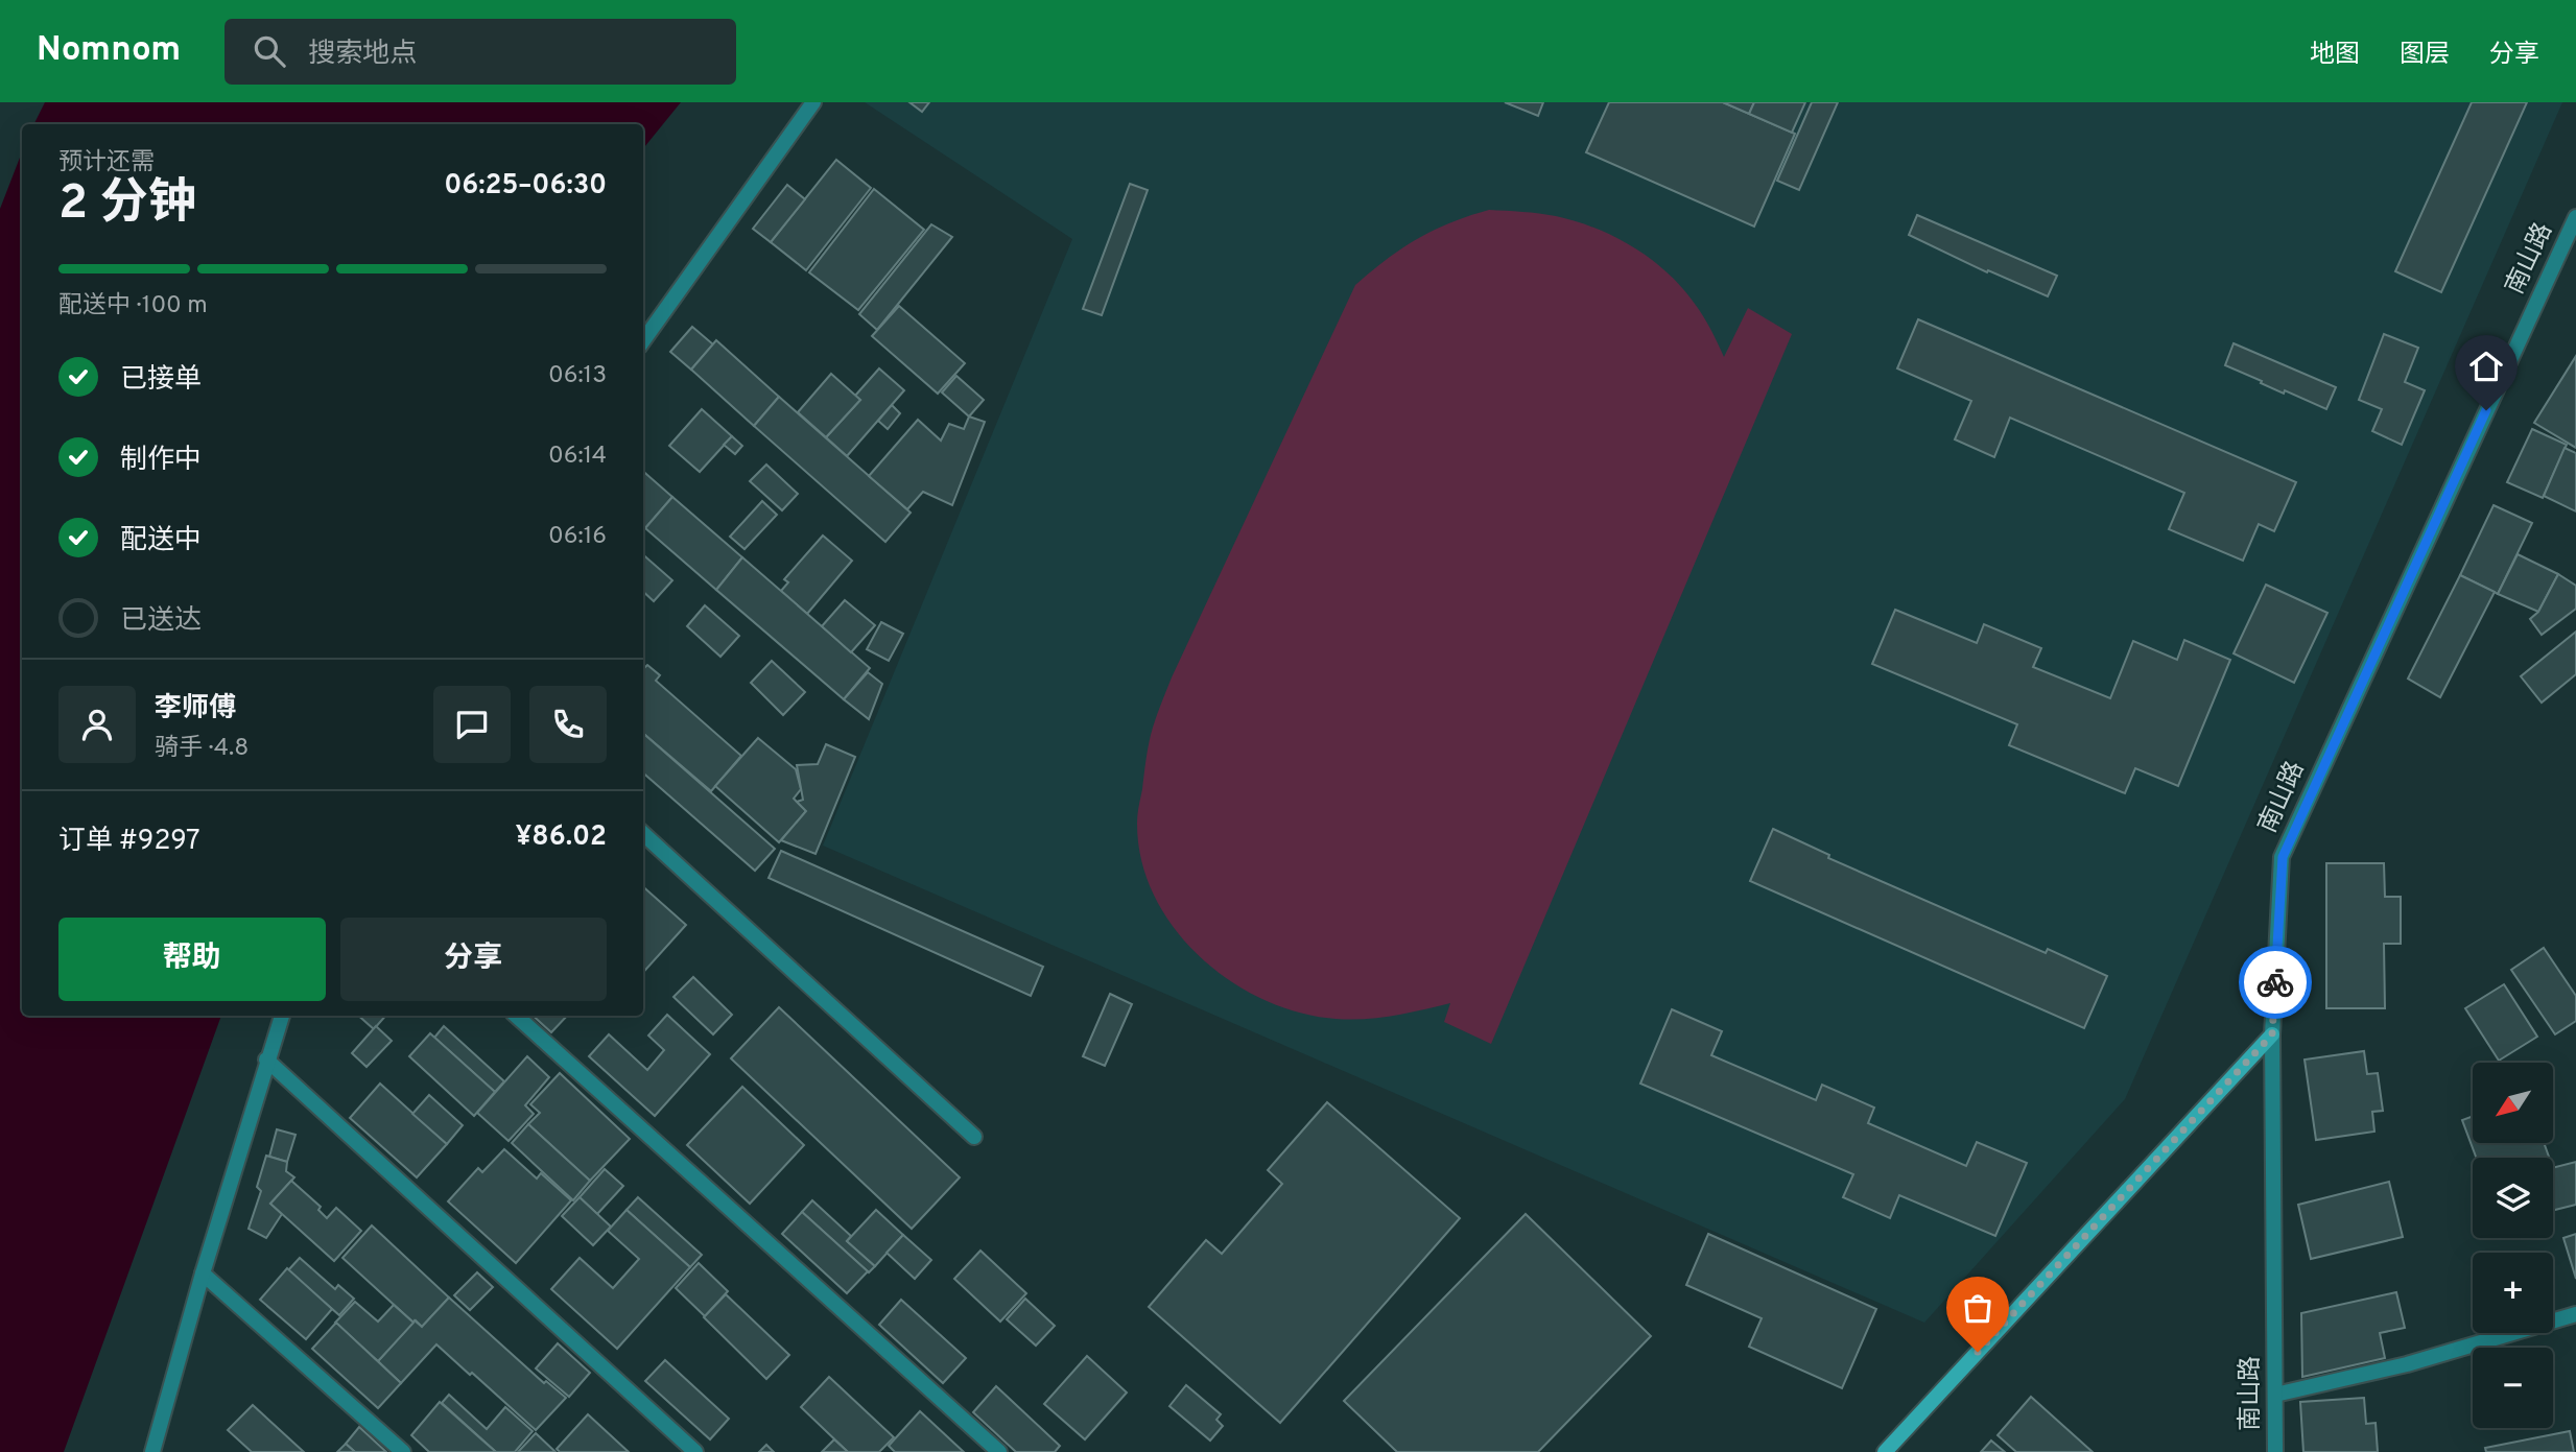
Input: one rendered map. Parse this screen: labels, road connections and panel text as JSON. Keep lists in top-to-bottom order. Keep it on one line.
{"streets":{"street":["南山路"]},"north":"bottom left","page":{"header":"Nomnom","search":"搜索地点","nav":["地图","图层","分享"],"heading":["2 分钟","预计还需","06:25–06:30"],"panel":["李师傅","骑手 · 4.8","订单 #9297","¥86.02"],"bar":"配送中 · 100 m","list":[["已接单","06:13"],["制作中","06:14"],["配送中","06:16"],"已送达"],"buttons":["帮助","分享"],"map_buttons":["+","−"]}}
